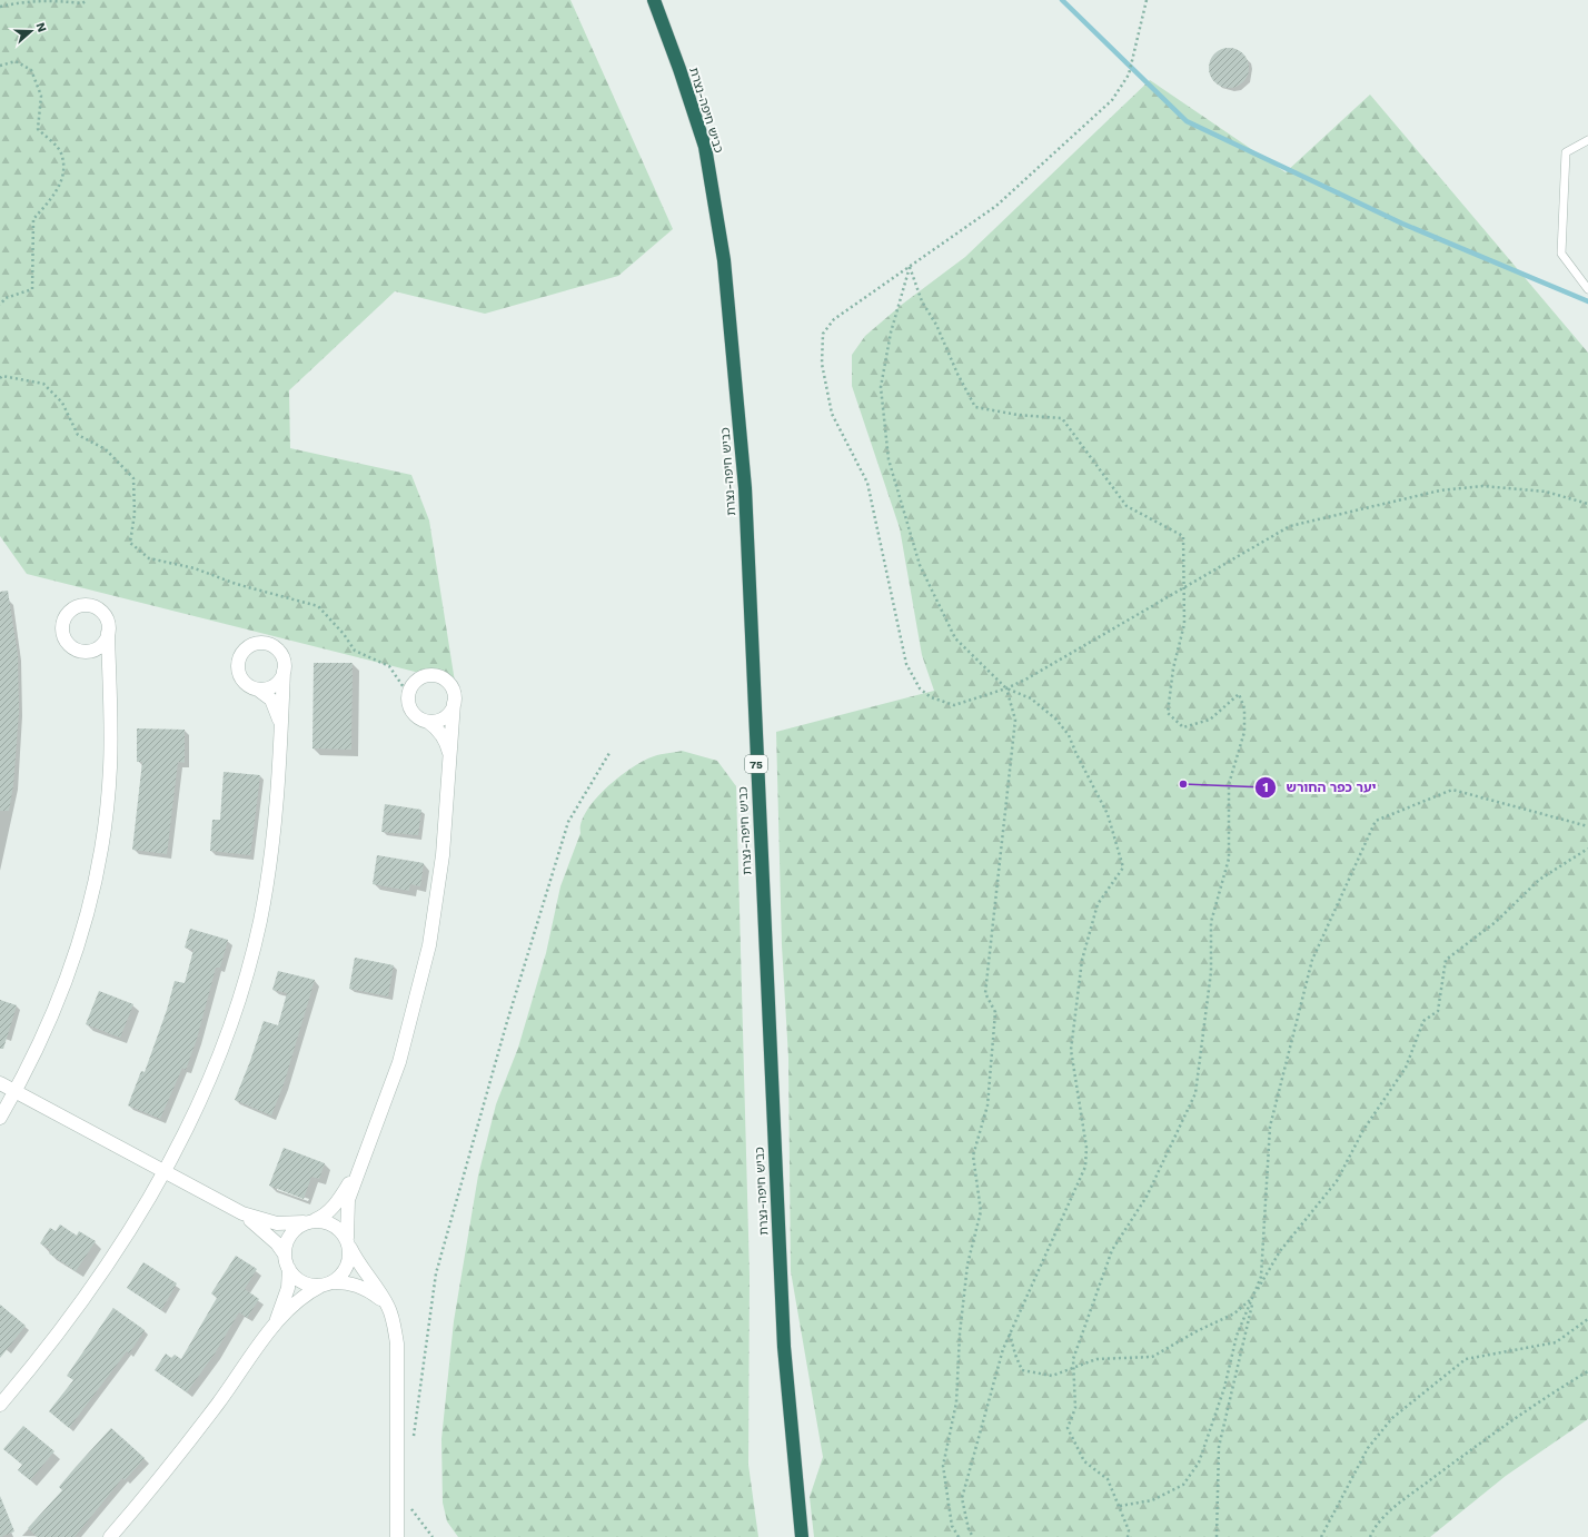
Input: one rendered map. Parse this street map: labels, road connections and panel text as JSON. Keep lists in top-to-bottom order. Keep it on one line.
{"streets":{"highway":["כביש חיפה-נצרת","75"]},"places":["יער כפר החורש"],"north":"right"}
